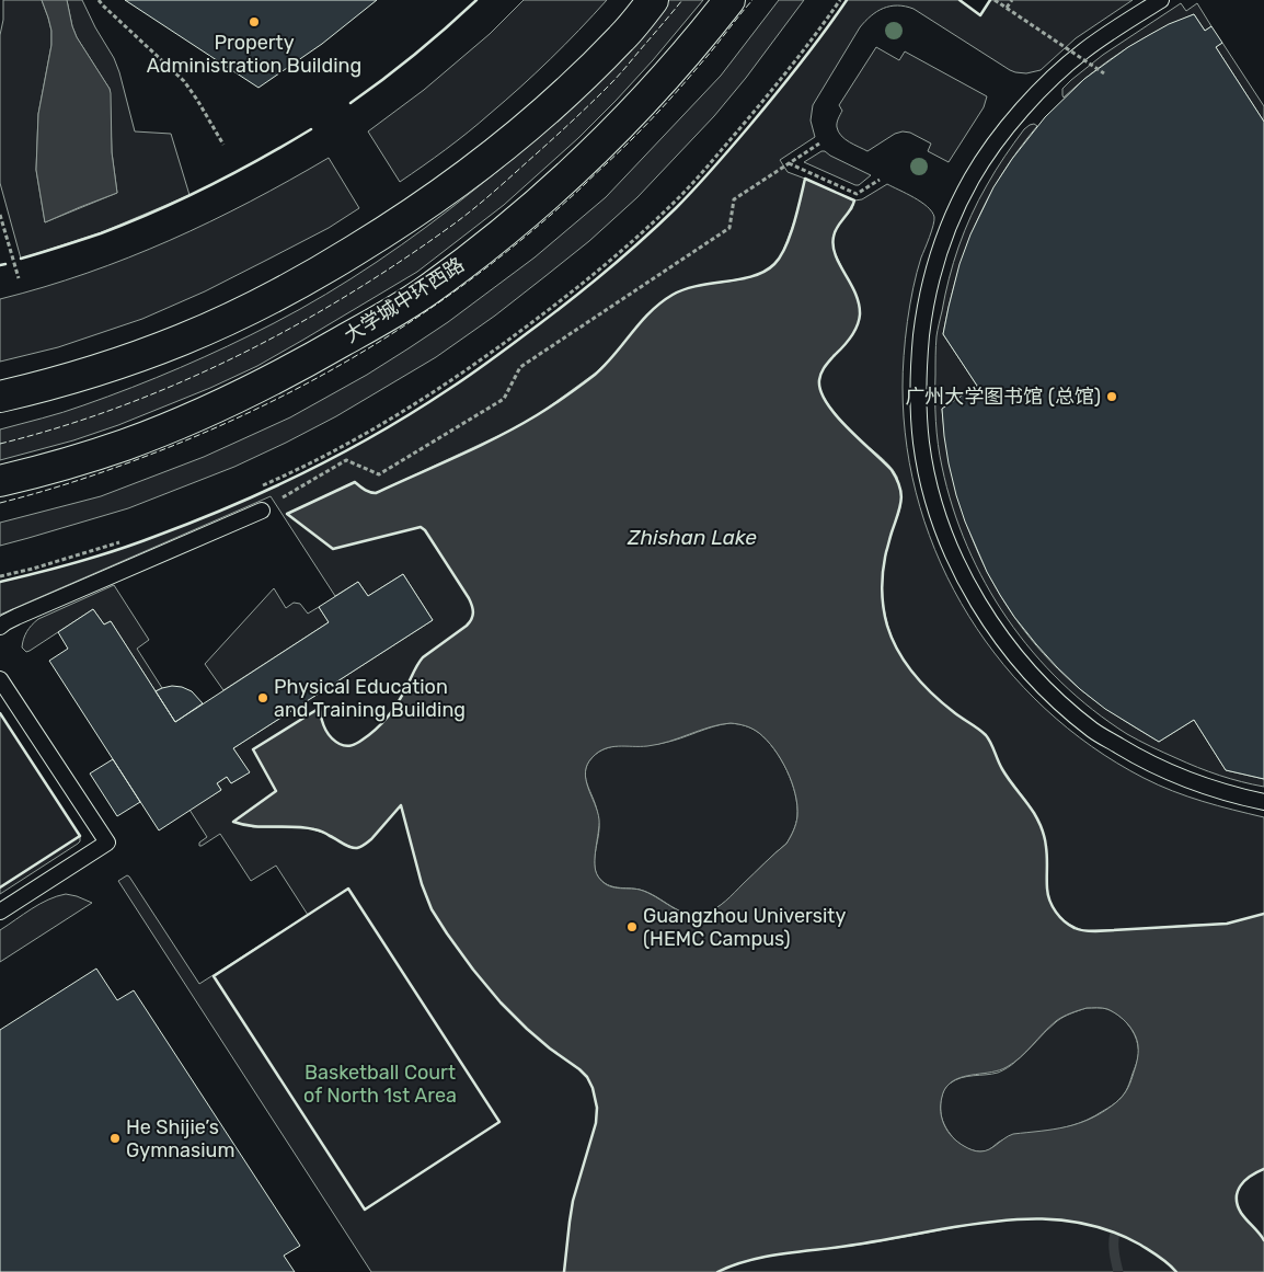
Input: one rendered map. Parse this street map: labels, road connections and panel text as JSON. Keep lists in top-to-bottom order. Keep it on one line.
{"streets":{"main road":["大学城中环西路"]},"water":["Zhishan Lake"],"parks":["Basketball Court of North 1st Area"],"places":["Property Administration Building","广州大学图书馆 (总馆)","Physical Education and Training Building","Guangzhou University (HEMC Campus)","He Shijie’s Gymnasium"]}
